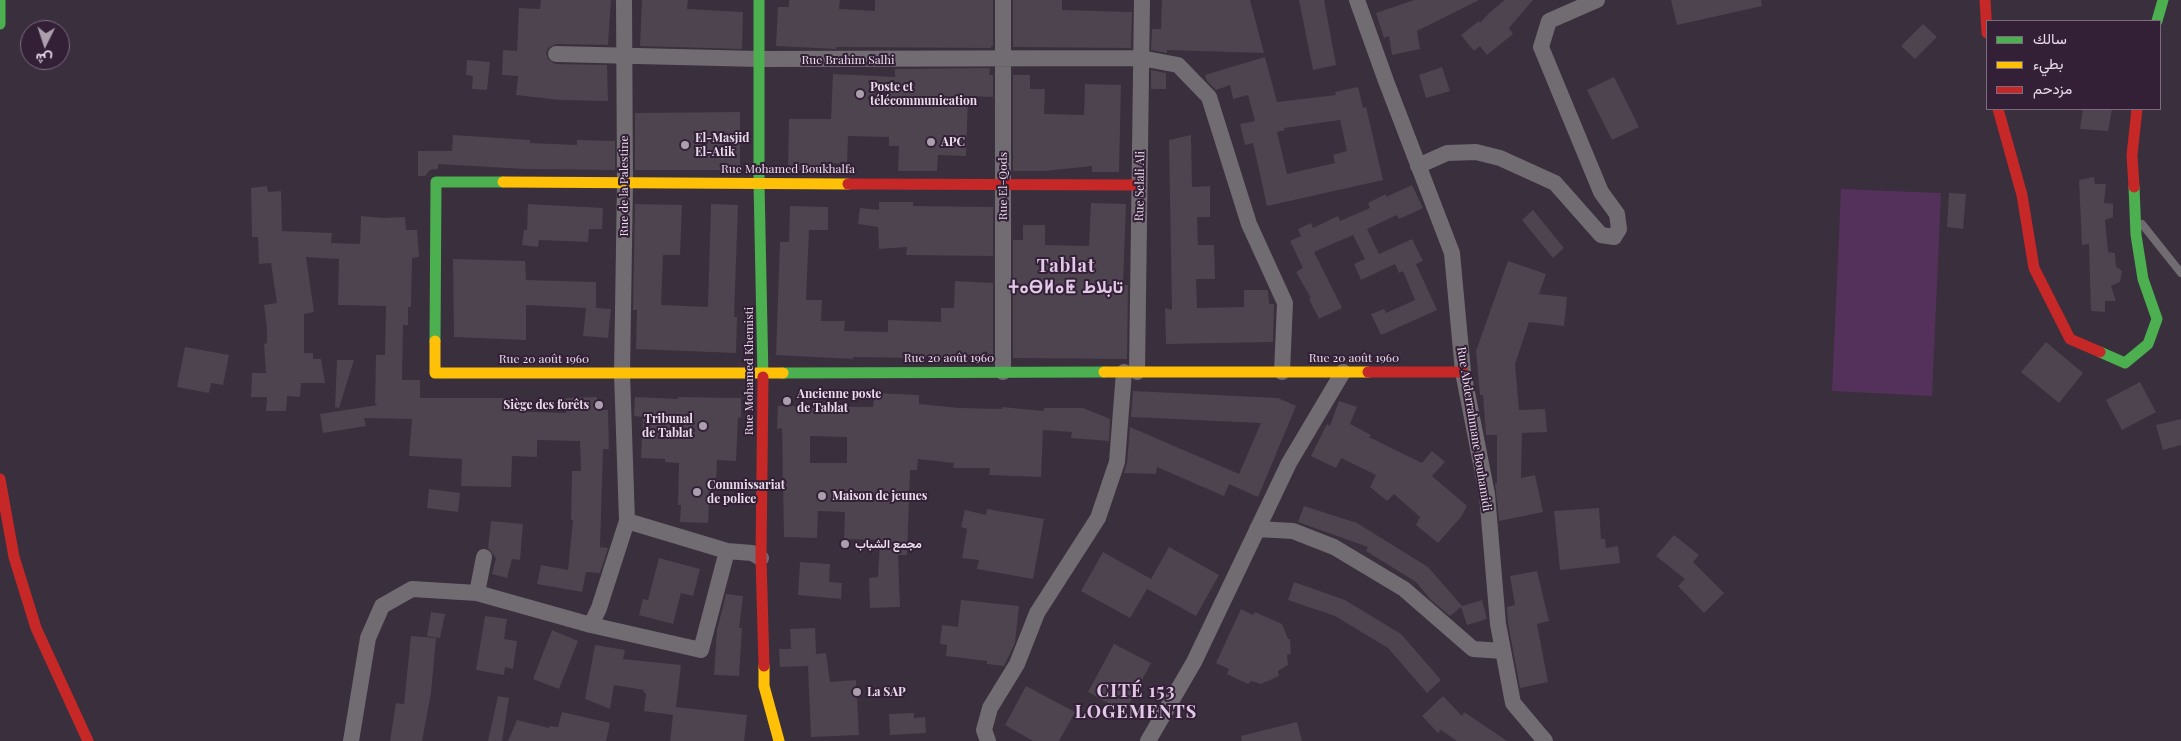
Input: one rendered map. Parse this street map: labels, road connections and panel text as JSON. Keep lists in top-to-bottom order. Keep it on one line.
{"streets":{"street":["Rue Brahim Salhi","Rue Mohamed Boukhalfa","Rue de la Palestine","Rue El-Qods","Rue Selali Ali","Rue 20 août 1960","Rue Mohamed Khemisti","Rue Abderrahmane Bouhamidi"]},"crossings":[["Rue Brahim Salhi","Rue de la Palestine"],["Rue Brahim Salhi","Rue El-Qods"],["Rue Brahim Salhi","Rue Selali Ali"],["Rue Brahim Salhi","Rue 20 août 1960"],["Rue Brahim Salhi","Rue Mohamed Khemisti"],["Rue Mohamed Boukhalfa","Rue de la Palestine"],["Rue Mohamed Boukhalfa","Rue El-Qods"],["Rue Mohamed Boukhalfa","Rue Selali Ali"],["Rue Mohamed Boukhalfa","Rue 20 août 1960"],["Rue Mohamed Boukhalfa","Rue Mohamed Khemisti"],["Rue de la Palestine","Rue 20 août 1960"],["Rue El-Qods","Rue 20 août 1960"],["Rue Selali Ali","Rue 20 août 1960"],["Rue 20 août 1960","Rue Mohamed Khemisti"],["Rue 20 août 1960","Rue Abderrahmane Bouhamidi"]],"districts":["Tablat ⵜⴰⴱⵍⴰⵟ تابلاط","CITÉ 153 LOGEMENTS"],"places":["Poste et télécommunication","APC","El-Masjid El-Atik","Ancienne poste de Tablat","Siège des forêts","Tribunal de Tablat","Commissariat de police","Maison de jeunes","مجمع الشباب","La SAP"],"legend":["سالك","بطيء","مزدحم"],"north":"bottom"}
